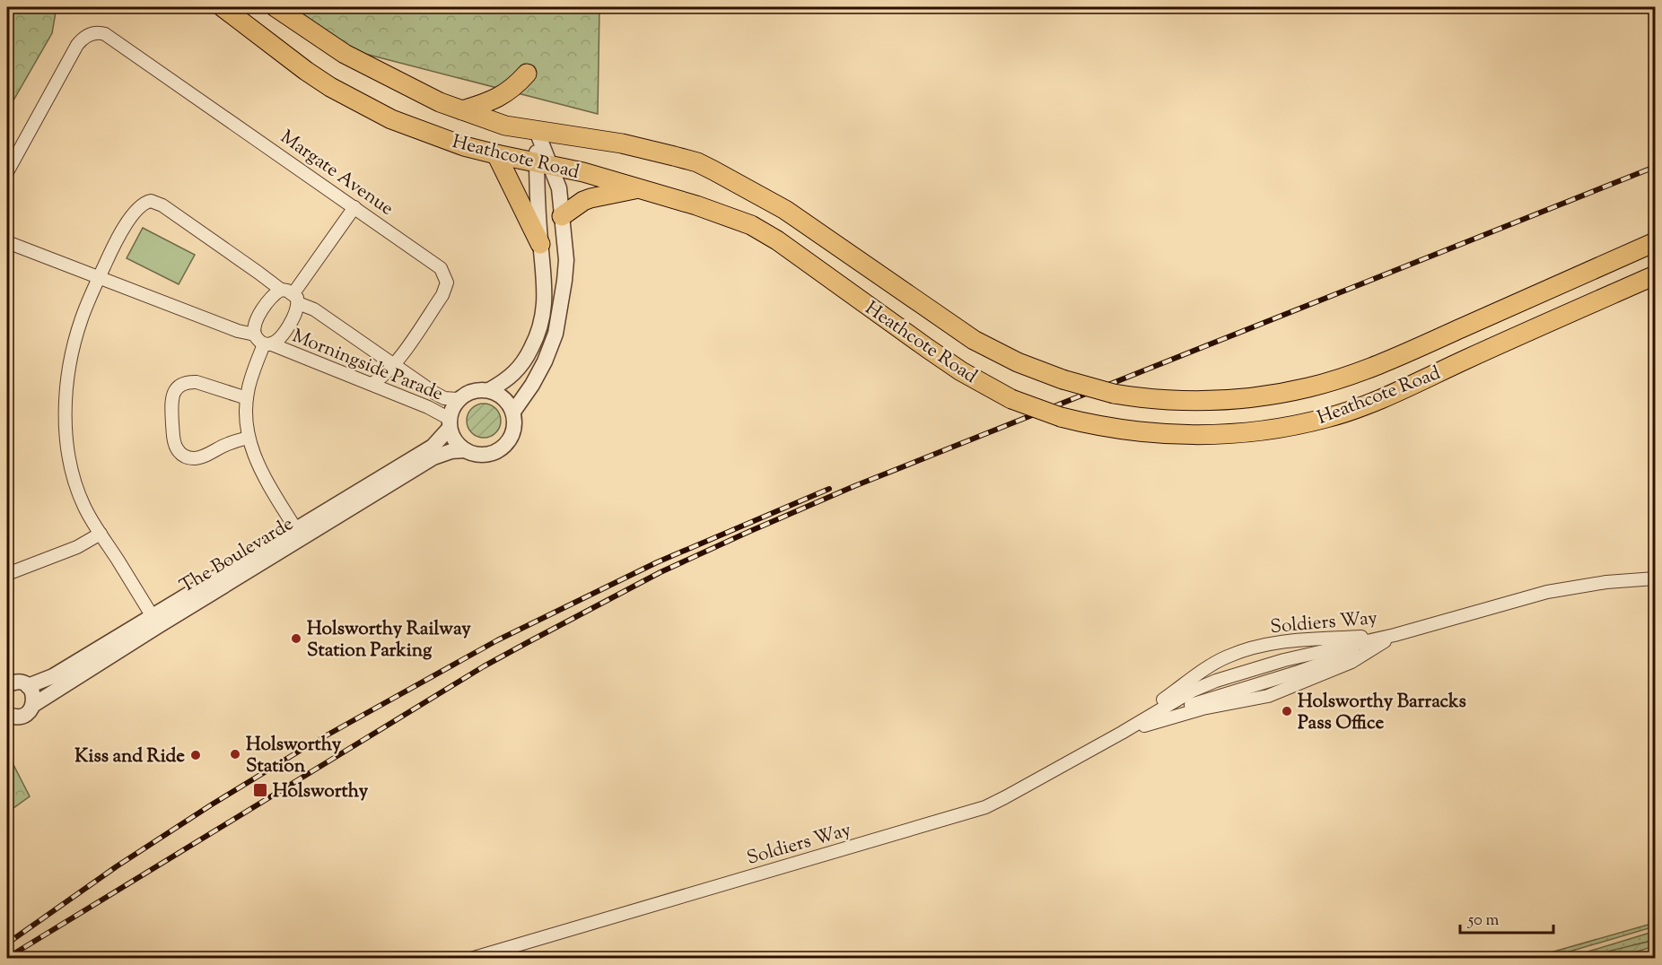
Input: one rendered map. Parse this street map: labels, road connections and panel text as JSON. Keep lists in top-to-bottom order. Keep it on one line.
{"streets":{"main road":["Heathcote Road"],"street":["Margate Avenue","Morningside Parade","The Boulevarde","Soldiers Way"]},"crossings":[["Margate Avenue","Morningside Parade"],["Morningside Parade","The Boulevarde"]],"places":{"other":["Holsworthy Railway Station Parking","Holsworthy Barracks Pass Office","Holsworthy Station","Kiss and Ride"],"transit":["Holsworthy"]},"scale_bar":"50 m"}
